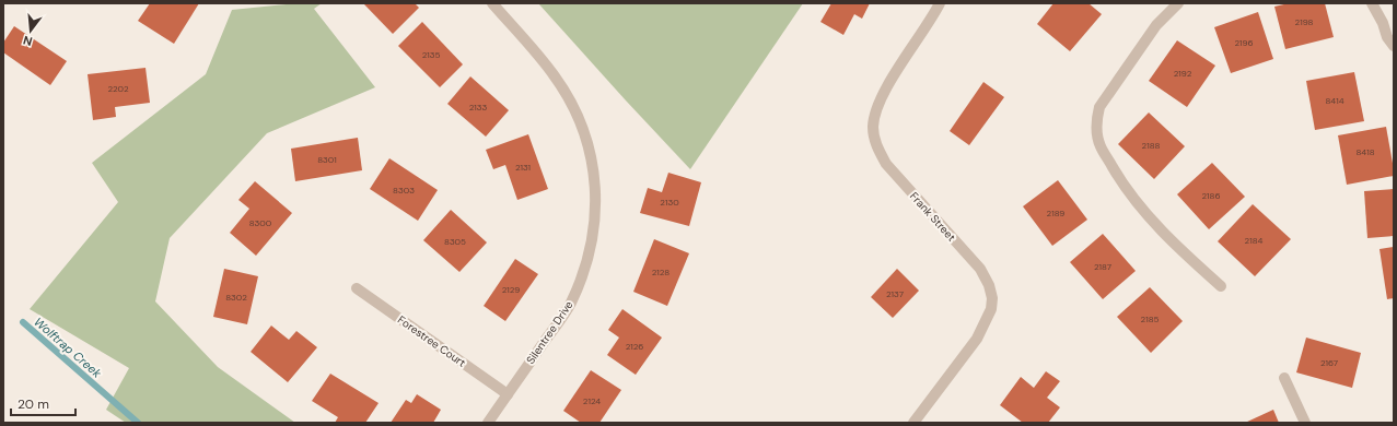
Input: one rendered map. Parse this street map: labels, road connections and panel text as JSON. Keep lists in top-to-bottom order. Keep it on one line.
{"streets":{"street":["Frank Street","Silentree Drive","Forestree Court"]},"crossings":[["Silentree Drive","Forestree Court"]],"water":["Wolftrap Creek"],"house_numbers":["2198","2196","2135","2192","2202","8414","2133","2188","8418","8301","2131","8303","2186","2130","2189","8300","2184","8305","2187","2128","2129","2137","8302","2185","2126","2167","2124"],"scale_bar":"20 m","north":"bottom"}
